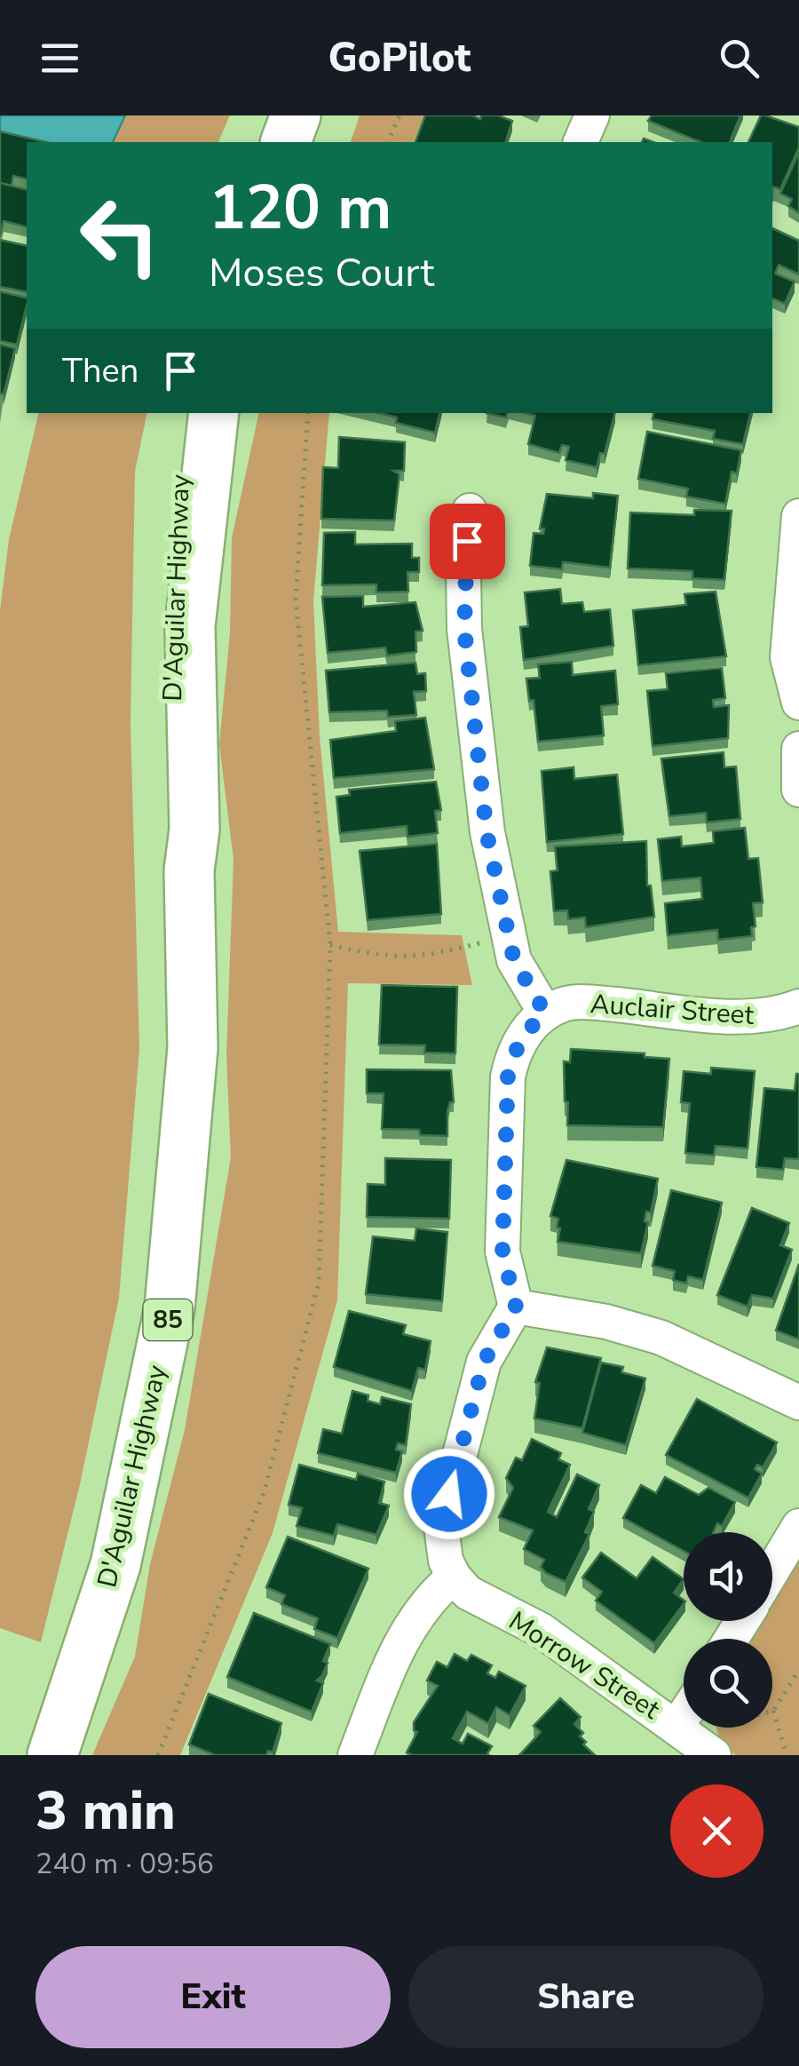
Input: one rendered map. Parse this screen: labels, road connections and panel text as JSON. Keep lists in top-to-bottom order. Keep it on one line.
{"streets":{"highway":["D'Aguilar Highway","85"],"street":["Auclair Street","Morrow Street"]},"page":{"header":"GoPilot","turn":["120 m","Moses Court"],"then":"Then","heading":["3 min","240 m · 09:56"],"buttons":["Exit","Share"]}}
